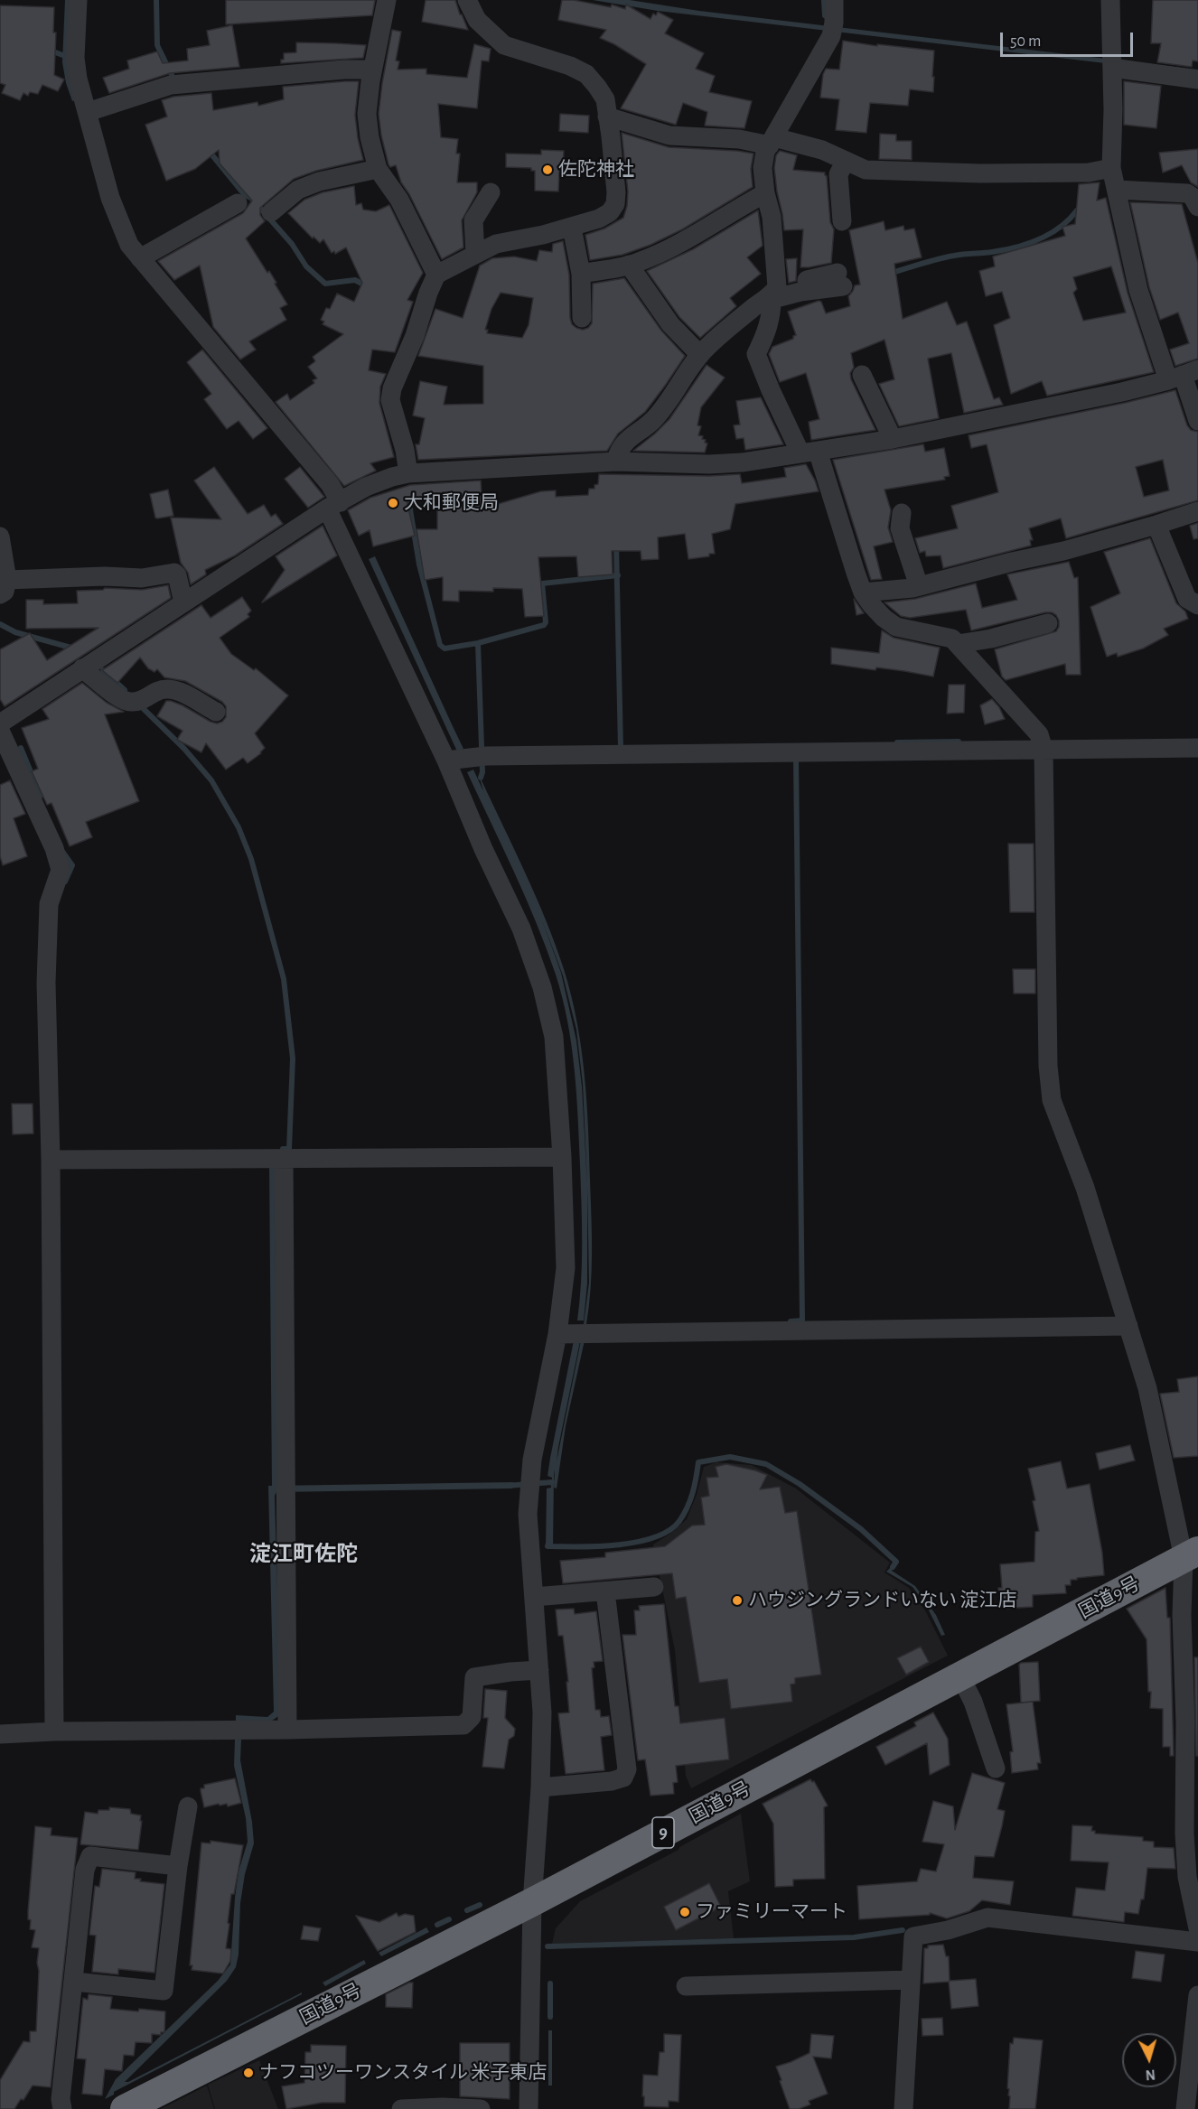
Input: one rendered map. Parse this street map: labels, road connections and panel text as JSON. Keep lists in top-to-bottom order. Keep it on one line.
{"streets":{"highway":["国道9号","9"]},"districts":["淀江町佐陀"],"places":["佐陀神社","大和郵便局","ハウジングランドいない 淀江店","ファミリーマート","ナフコツーワンスタイル 米子東店"],"scale_bar":"50 m","north":"bottom"}
